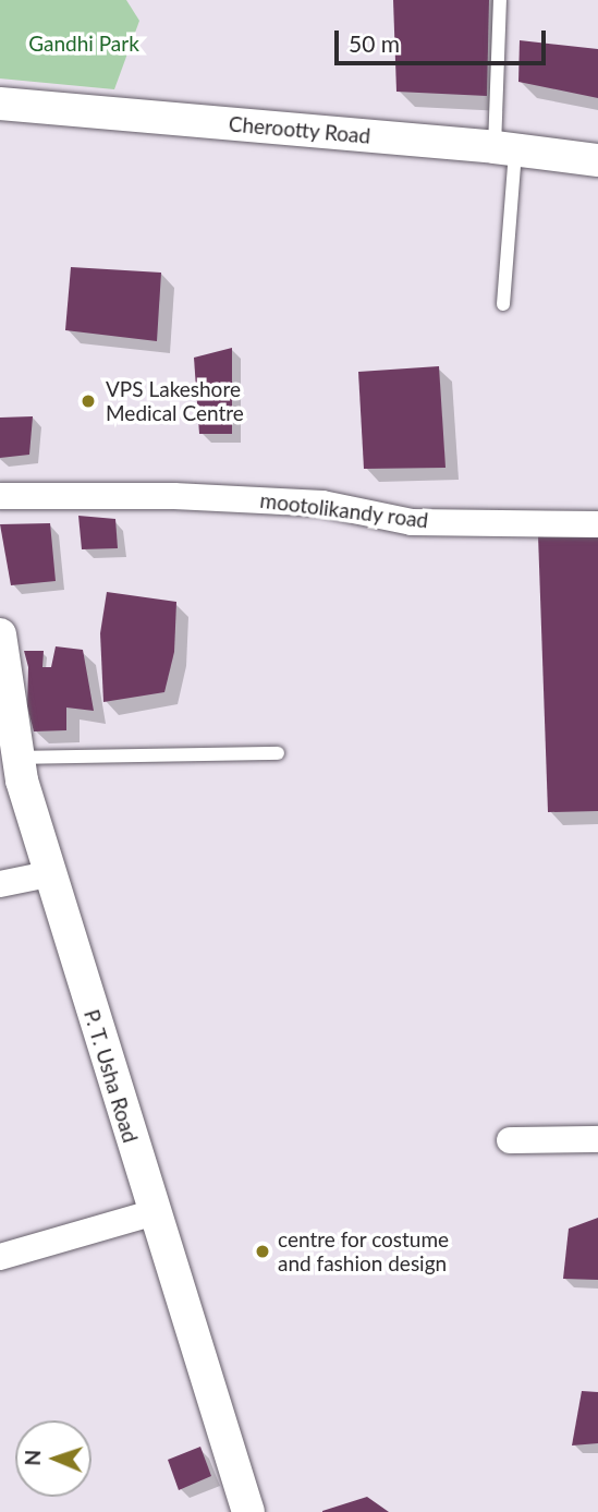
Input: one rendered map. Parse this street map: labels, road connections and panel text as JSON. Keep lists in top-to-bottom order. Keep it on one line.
{"streets":{"street":["Cherootty Road","mootolikandy road","P. T. Usha Road"]},"parks":["Gandhi Park"],"places":["VPS Lakeshore Medical Centre","centre for costume and fashion design"],"scale_bar":"50 m","north":"left"}
